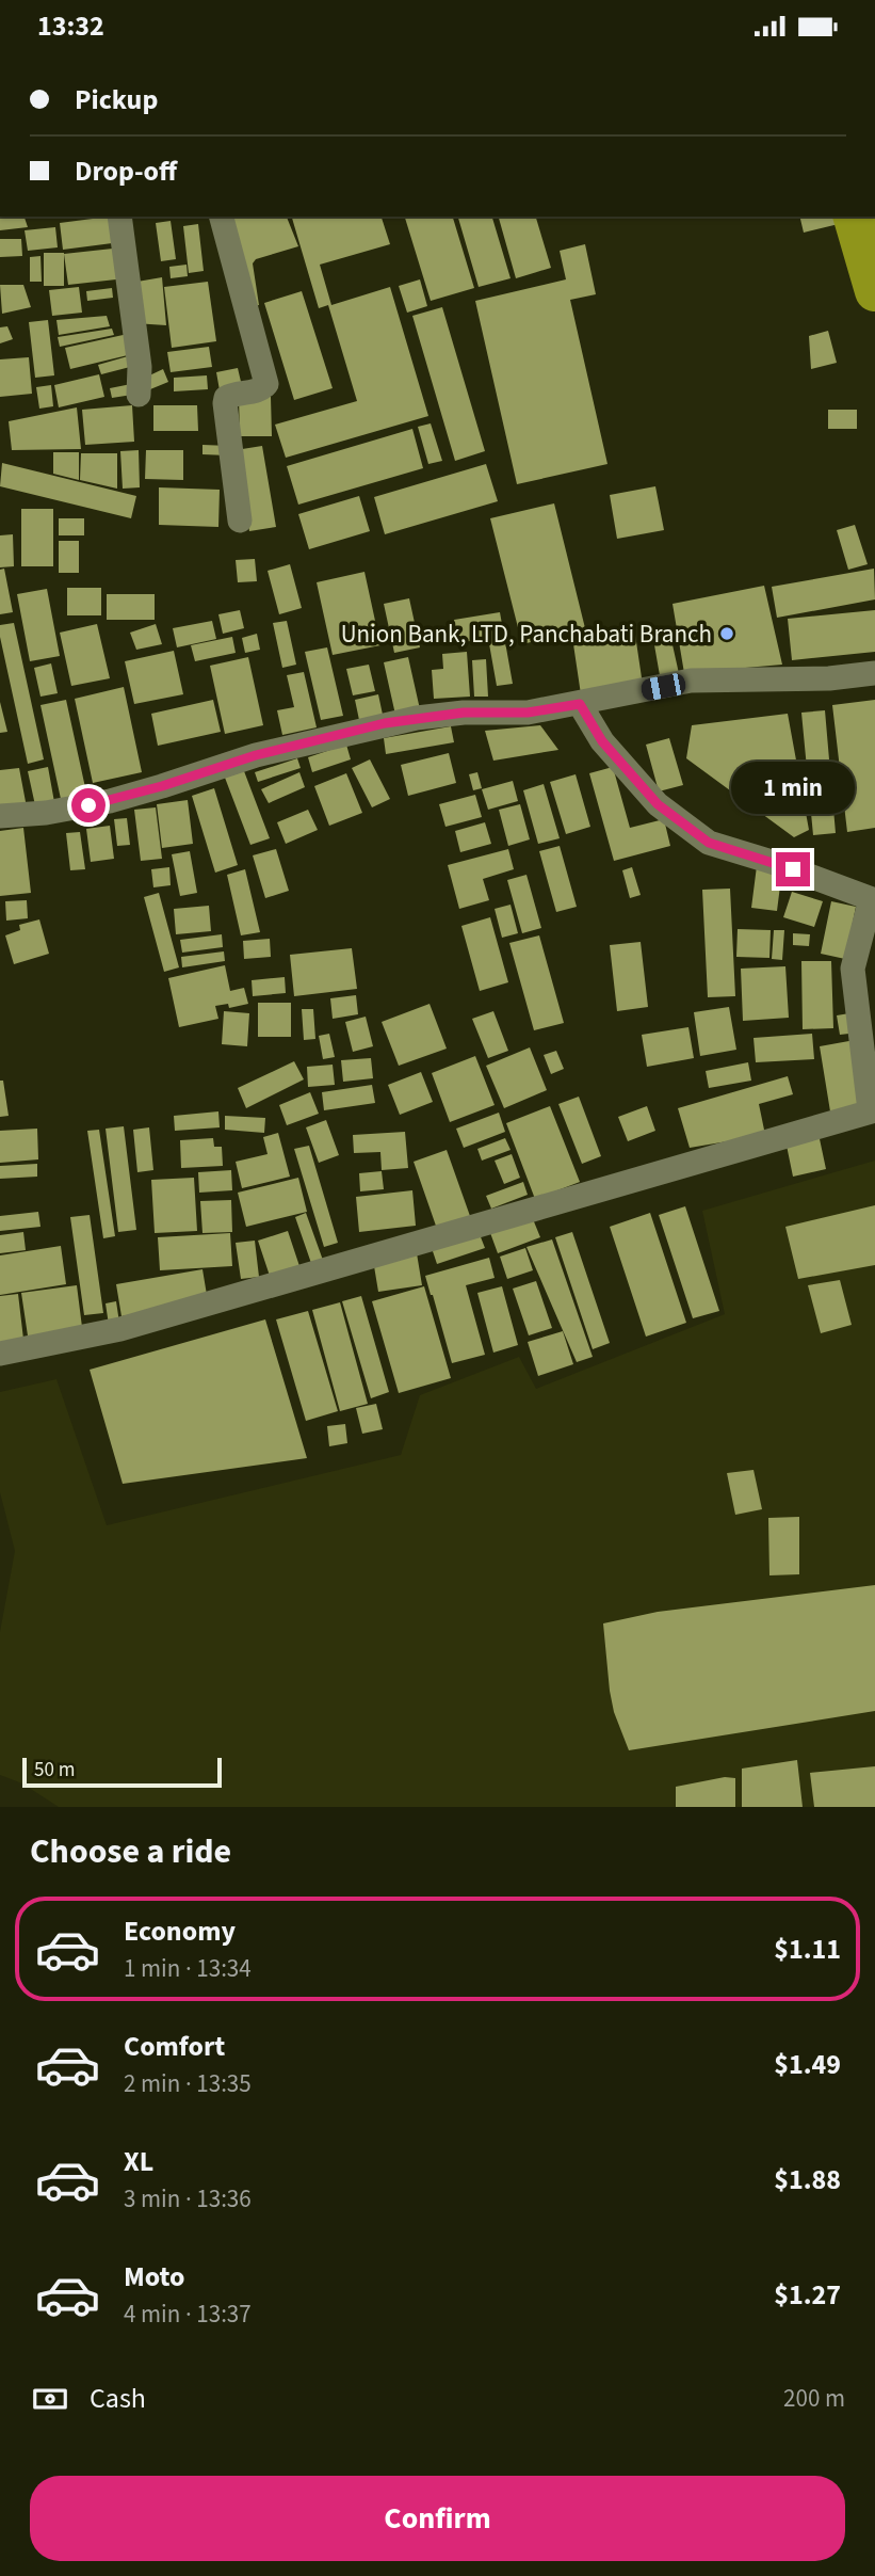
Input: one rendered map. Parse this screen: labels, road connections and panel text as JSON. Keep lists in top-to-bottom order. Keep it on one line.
{"places":["Union Bank, LTD, Panchabati Branch"],"scale_bar":"50 m","page":{"status":"13:32","banner":["Pickup","Drop-off"],"bubble":"1 min","scale":"50 m","heading":"Choose a ride","list":[{"name":"Economy","note":"1 min · 13:34","value":"$1.11"},{"name":"Comfort","note":"2 min · 13:35","value":"$1.49"},{"name":"XL","note":"3 min · 13:36","value":"$1.88"},{"name":"Moto","note":"4 min · 13:37","value":"$1.27"}],"pay":["Cash","200 m"],"buttons":"Confirm"}}
